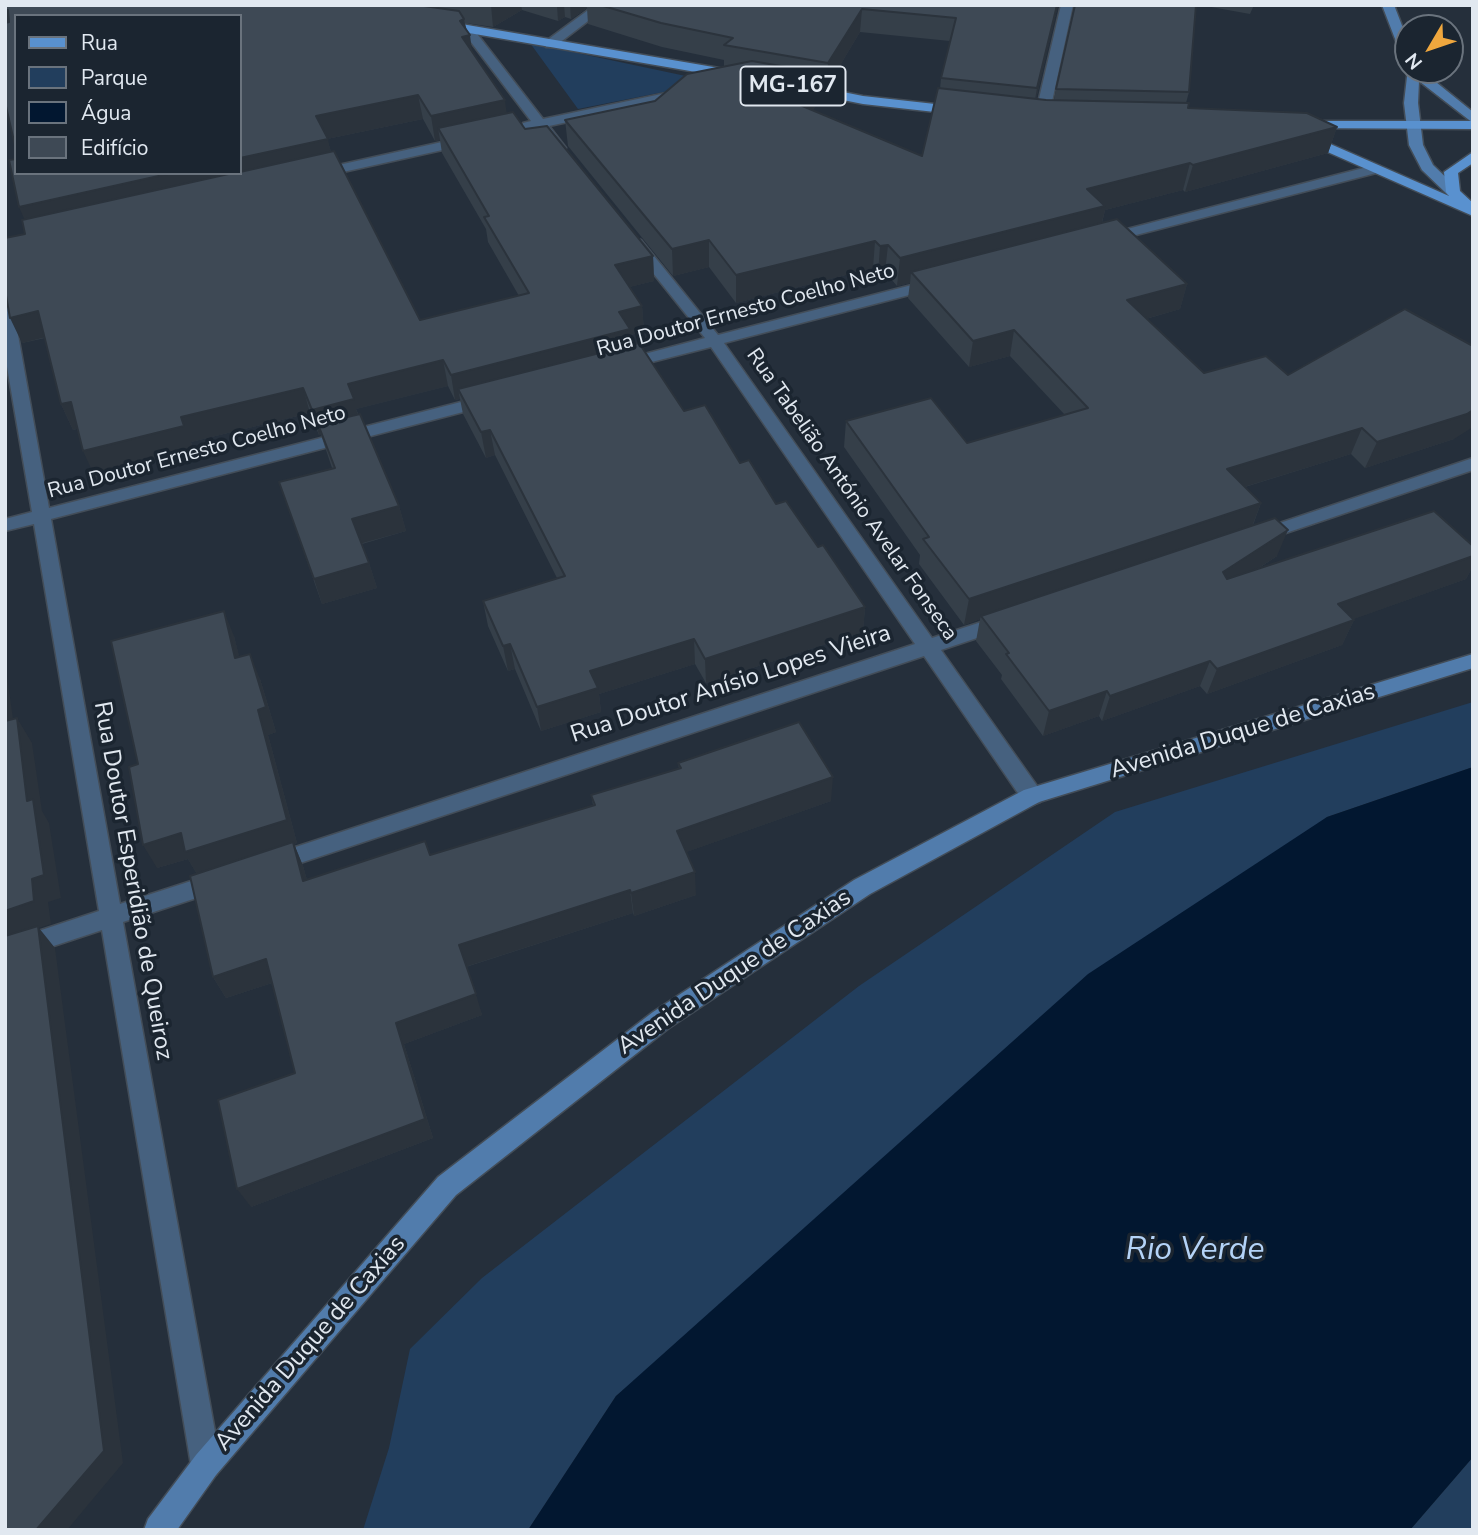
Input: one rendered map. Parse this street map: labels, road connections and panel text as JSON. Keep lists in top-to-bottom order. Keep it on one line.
{"streets":{"main road":["MG-167","Avenida Duque de Caxias"],"street":["Rua Doutor Ernesto Coelho Neto","Rua Tabelião António Avelar Fonseca","Rua Doutor Anísio Lopes Vieira","Rua Doutor Esperidião de Queiroz"]},"crossings":[["Rua Doutor Ernesto Coelho Neto","Rua Tabelião António Avelar Fonseca"],["Rua Doutor Ernesto Coelho Neto","Rua Doutor Esperidião de Queiroz"],["Rua Tabelião António Avelar Fonseca","Rua Doutor Anísio Lopes Vieira"],["Rua Tabelião António Avelar Fonseca","Avenida Duque de Caxias"],["Rua Doutor Anísio Lopes Vieira","Rua Doutor Esperidião de Queiroz"],["Avenida Duque de Caxias","Rua Doutor Esperidião de Queiroz"]],"water":["Rio Verde"],"legend":["Rua","Parque","Água","Edifício"],"north":"bottom left"}
